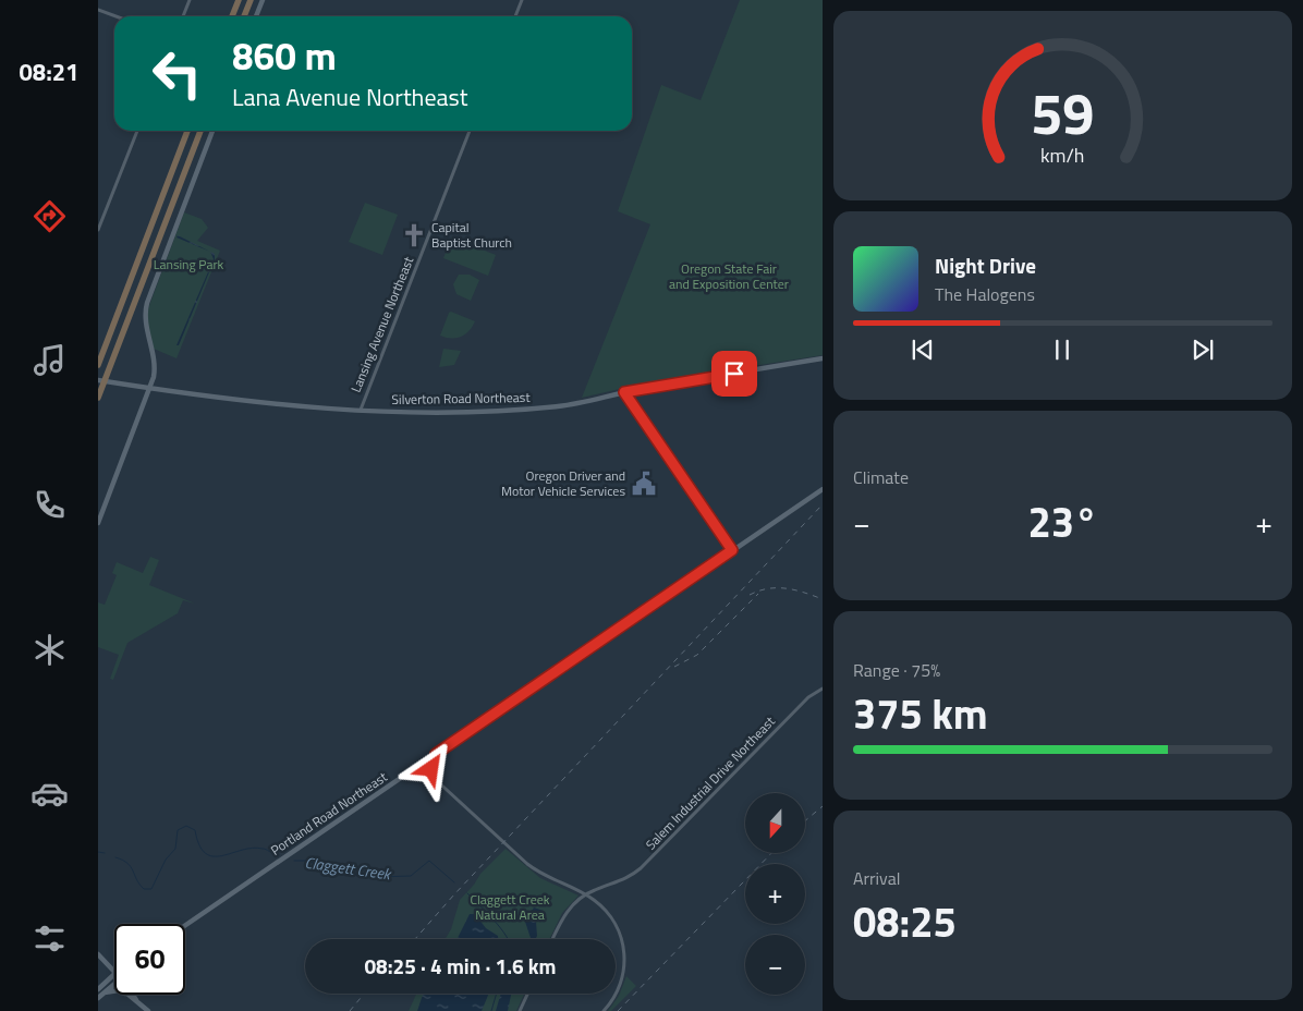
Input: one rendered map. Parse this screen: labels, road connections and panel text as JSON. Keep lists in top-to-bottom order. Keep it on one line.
{"streets":{"main road":["Silverton Road Northeast","Portland Road Northeast"],"street":["Lansing Avenue Northeast","Salem Industrial Drive Northeast"]},"crossings":[["Lansing Avenue Northeast","Silverton Road Northeast"]],"water":["Claggett Creek"],"parks":["Lansing Park","Oregon State Fair and Exposition Center","Claggett Creek Natural Area"],"places":{"church":["Capital Baptist Church"],"public building":["Oregon Driver and Motor Vehicle Services"]},"north":"bottom","page":{"tabs":"08:21","turn":["860 m","Lana Avenue Northeast"],"song":["Night Drive","The Halogens"],"tile":["Climate",["Range · 75%","375 km"],["Arrival","08:25"]],"heat":["−","23°","+"],"map_buttons":["+","−"],"limit":"60","trip":"08:25 · 4 min · 1.6 km","gauge":["59","km/h"]}}
